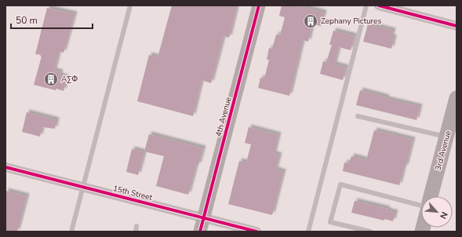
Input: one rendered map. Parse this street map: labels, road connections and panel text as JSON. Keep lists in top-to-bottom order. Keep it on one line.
{"streets":{"main road":["3rd Avenue"],"street":["4th Avenue","15th Street"]},"crossings":[["4th Avenue","15th Street"]],"places":{"building":["Zephany Pictures","AΣΦ"]},"scale_bar":"50 m","north":"bottom right"}
